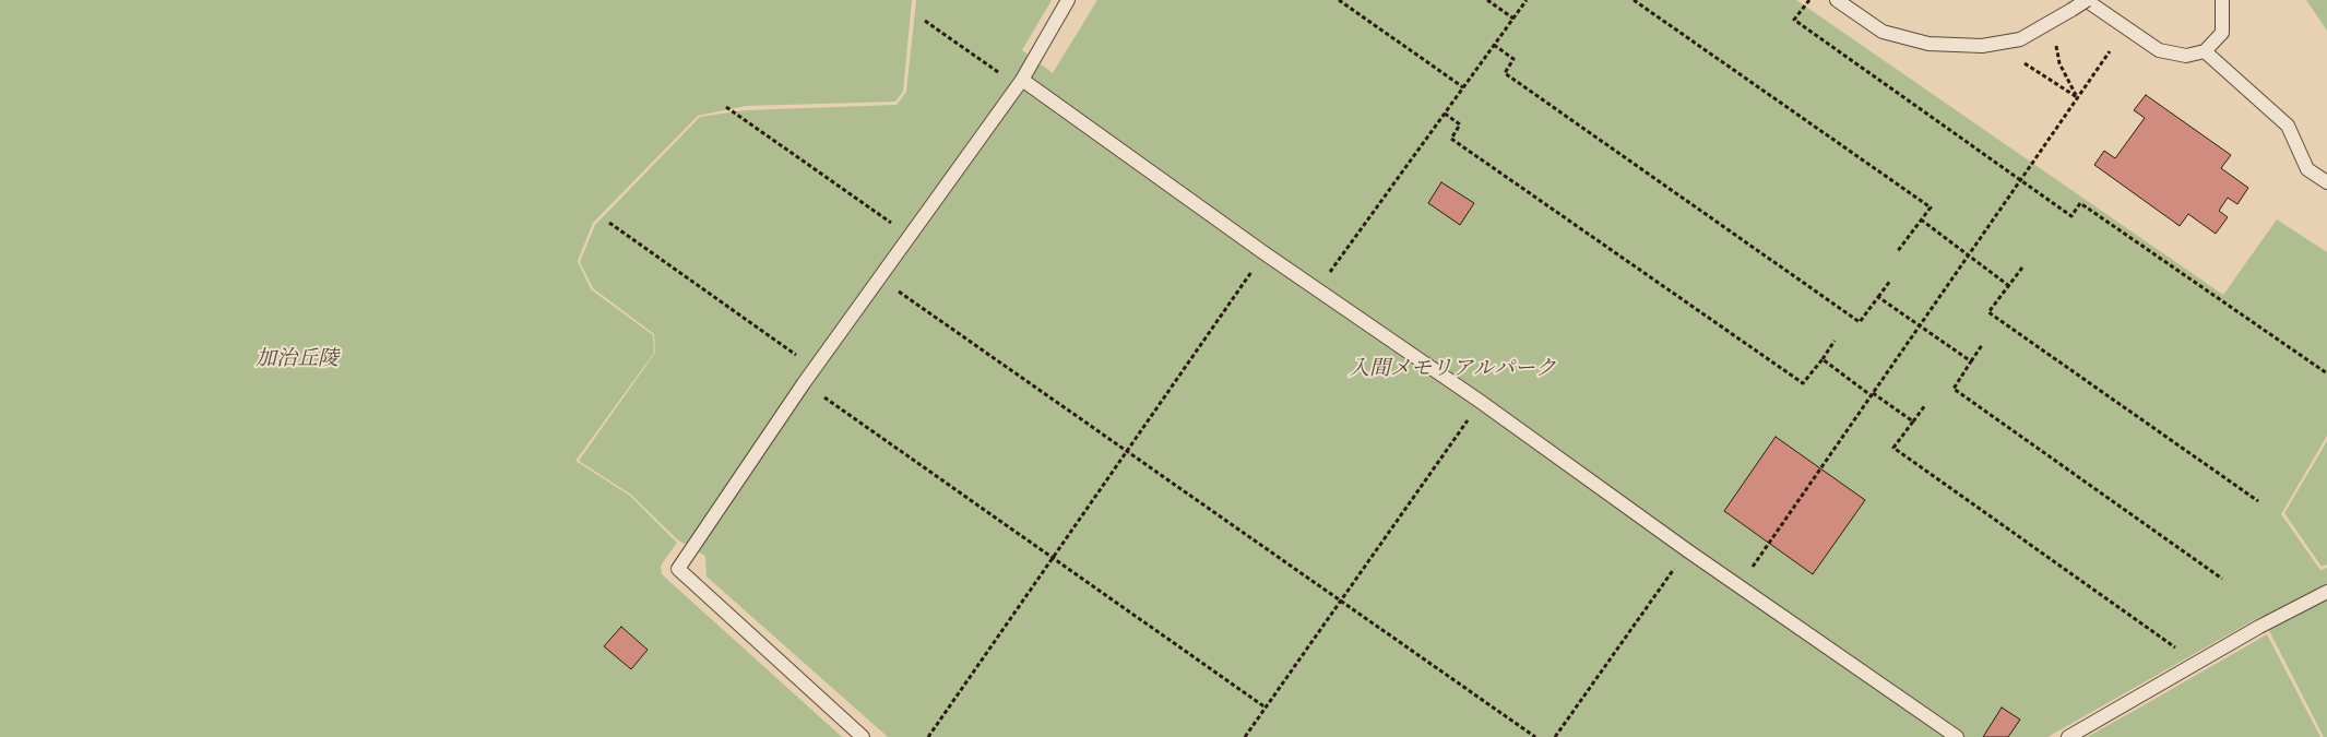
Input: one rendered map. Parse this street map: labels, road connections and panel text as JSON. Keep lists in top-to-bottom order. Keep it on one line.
{"parks":["加治丘陵","入間メモリアルパーク"]}
